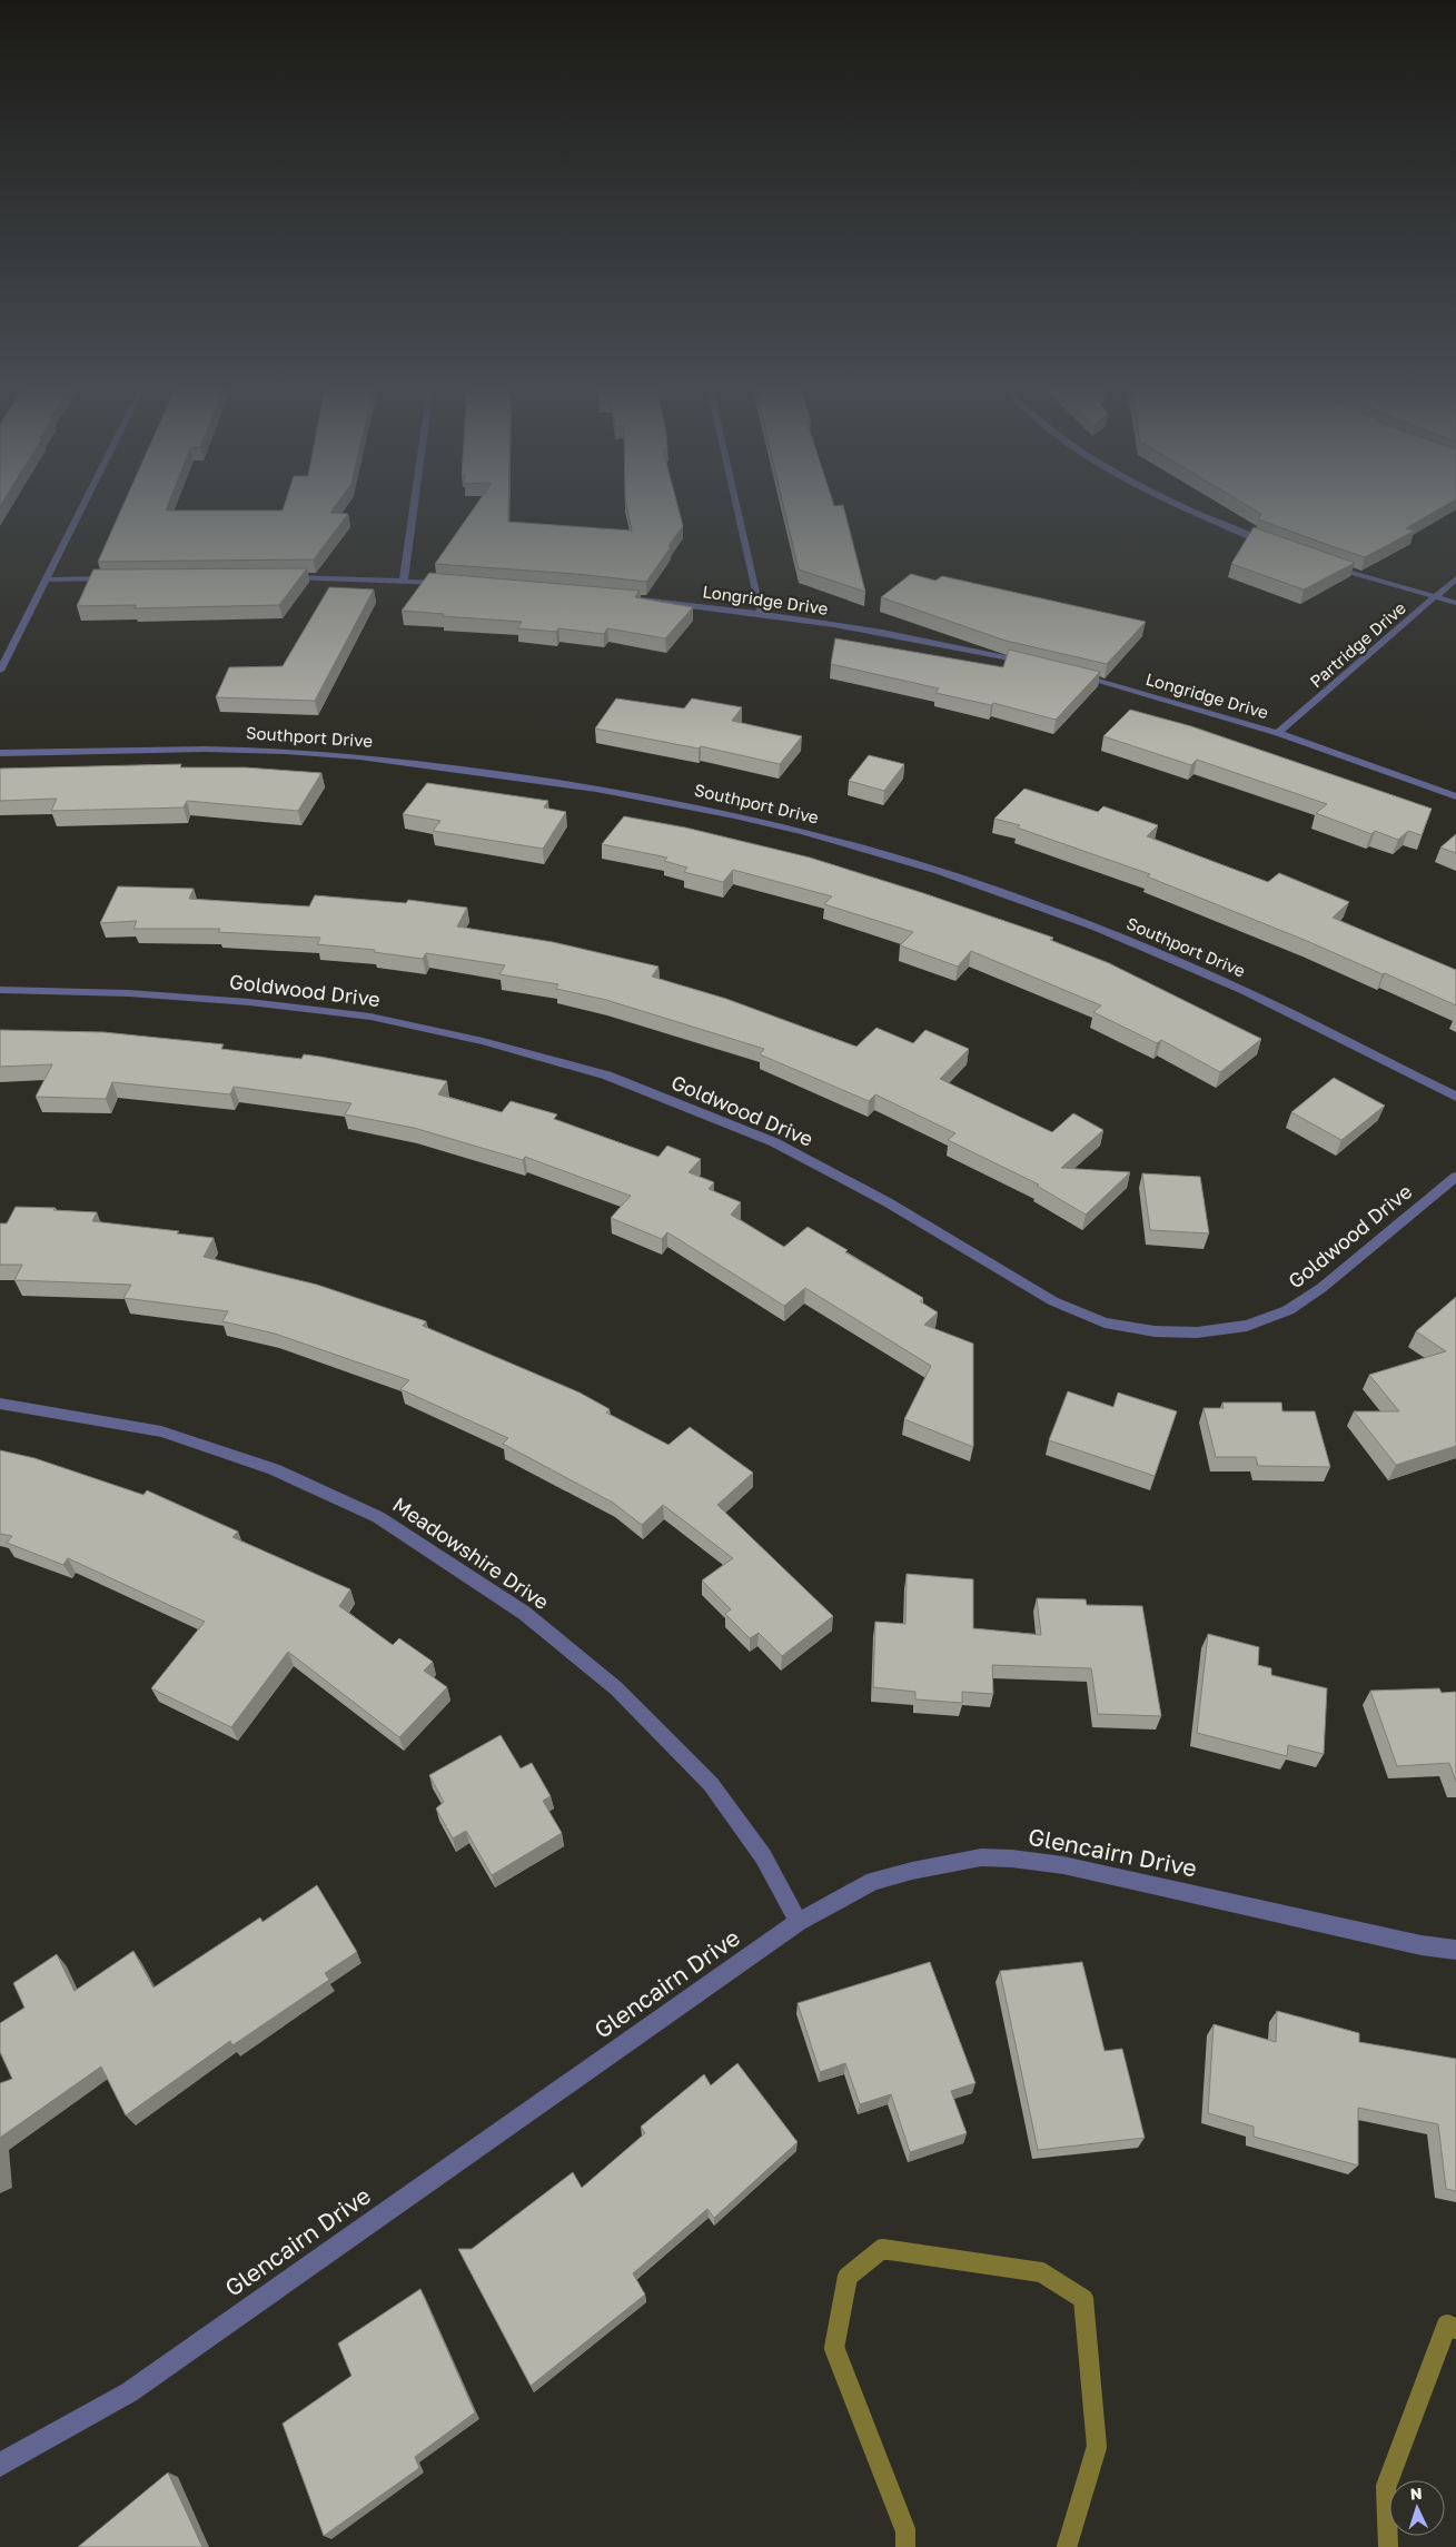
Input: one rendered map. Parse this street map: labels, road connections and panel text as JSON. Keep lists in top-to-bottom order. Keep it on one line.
{"streets":{"street":["Longridge Drive","Partridge Drive","Southport Drive","Goldwood Drive","Meadowshire Drive","Glencairn Drive"]},"crossings":[["Longridge Drive","Partridge Drive"],["Meadowshire Drive","Glencairn Drive"]],"north":"top"}
